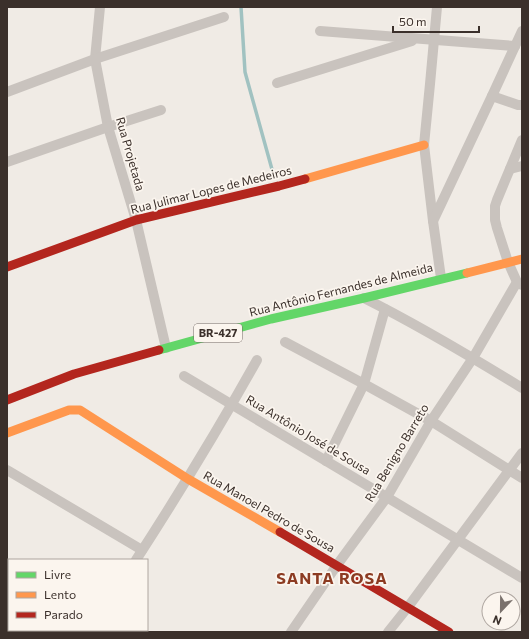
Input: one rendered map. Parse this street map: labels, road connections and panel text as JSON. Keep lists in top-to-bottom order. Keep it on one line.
{"streets":{"main road":["Rua Julimar Lopes de Medeiros","Rua Antônio Fernandes de Almeida","BR-427","Rua Manoel Pedro de Sousa"],"street":["Rua Projetada","Rua Antônio José de Sousa","Rua Benigno Barreto"]},"crossings":[["Rua Projetada","Rua Julimar Lopes de Medeiros"],["Rua Projetada","Rua Antônio Fernandes de Almeida"],["Rua Antônio José de Sousa","Rua Benigno Barreto"],["Rua Benigno Barreto","Rua Manoel Pedro de Sousa"]],"districts":["SANTA ROSA"],"legend":["Livre","Lento","Parado"],"scale_bar":"50 m","north":"bottom"}
